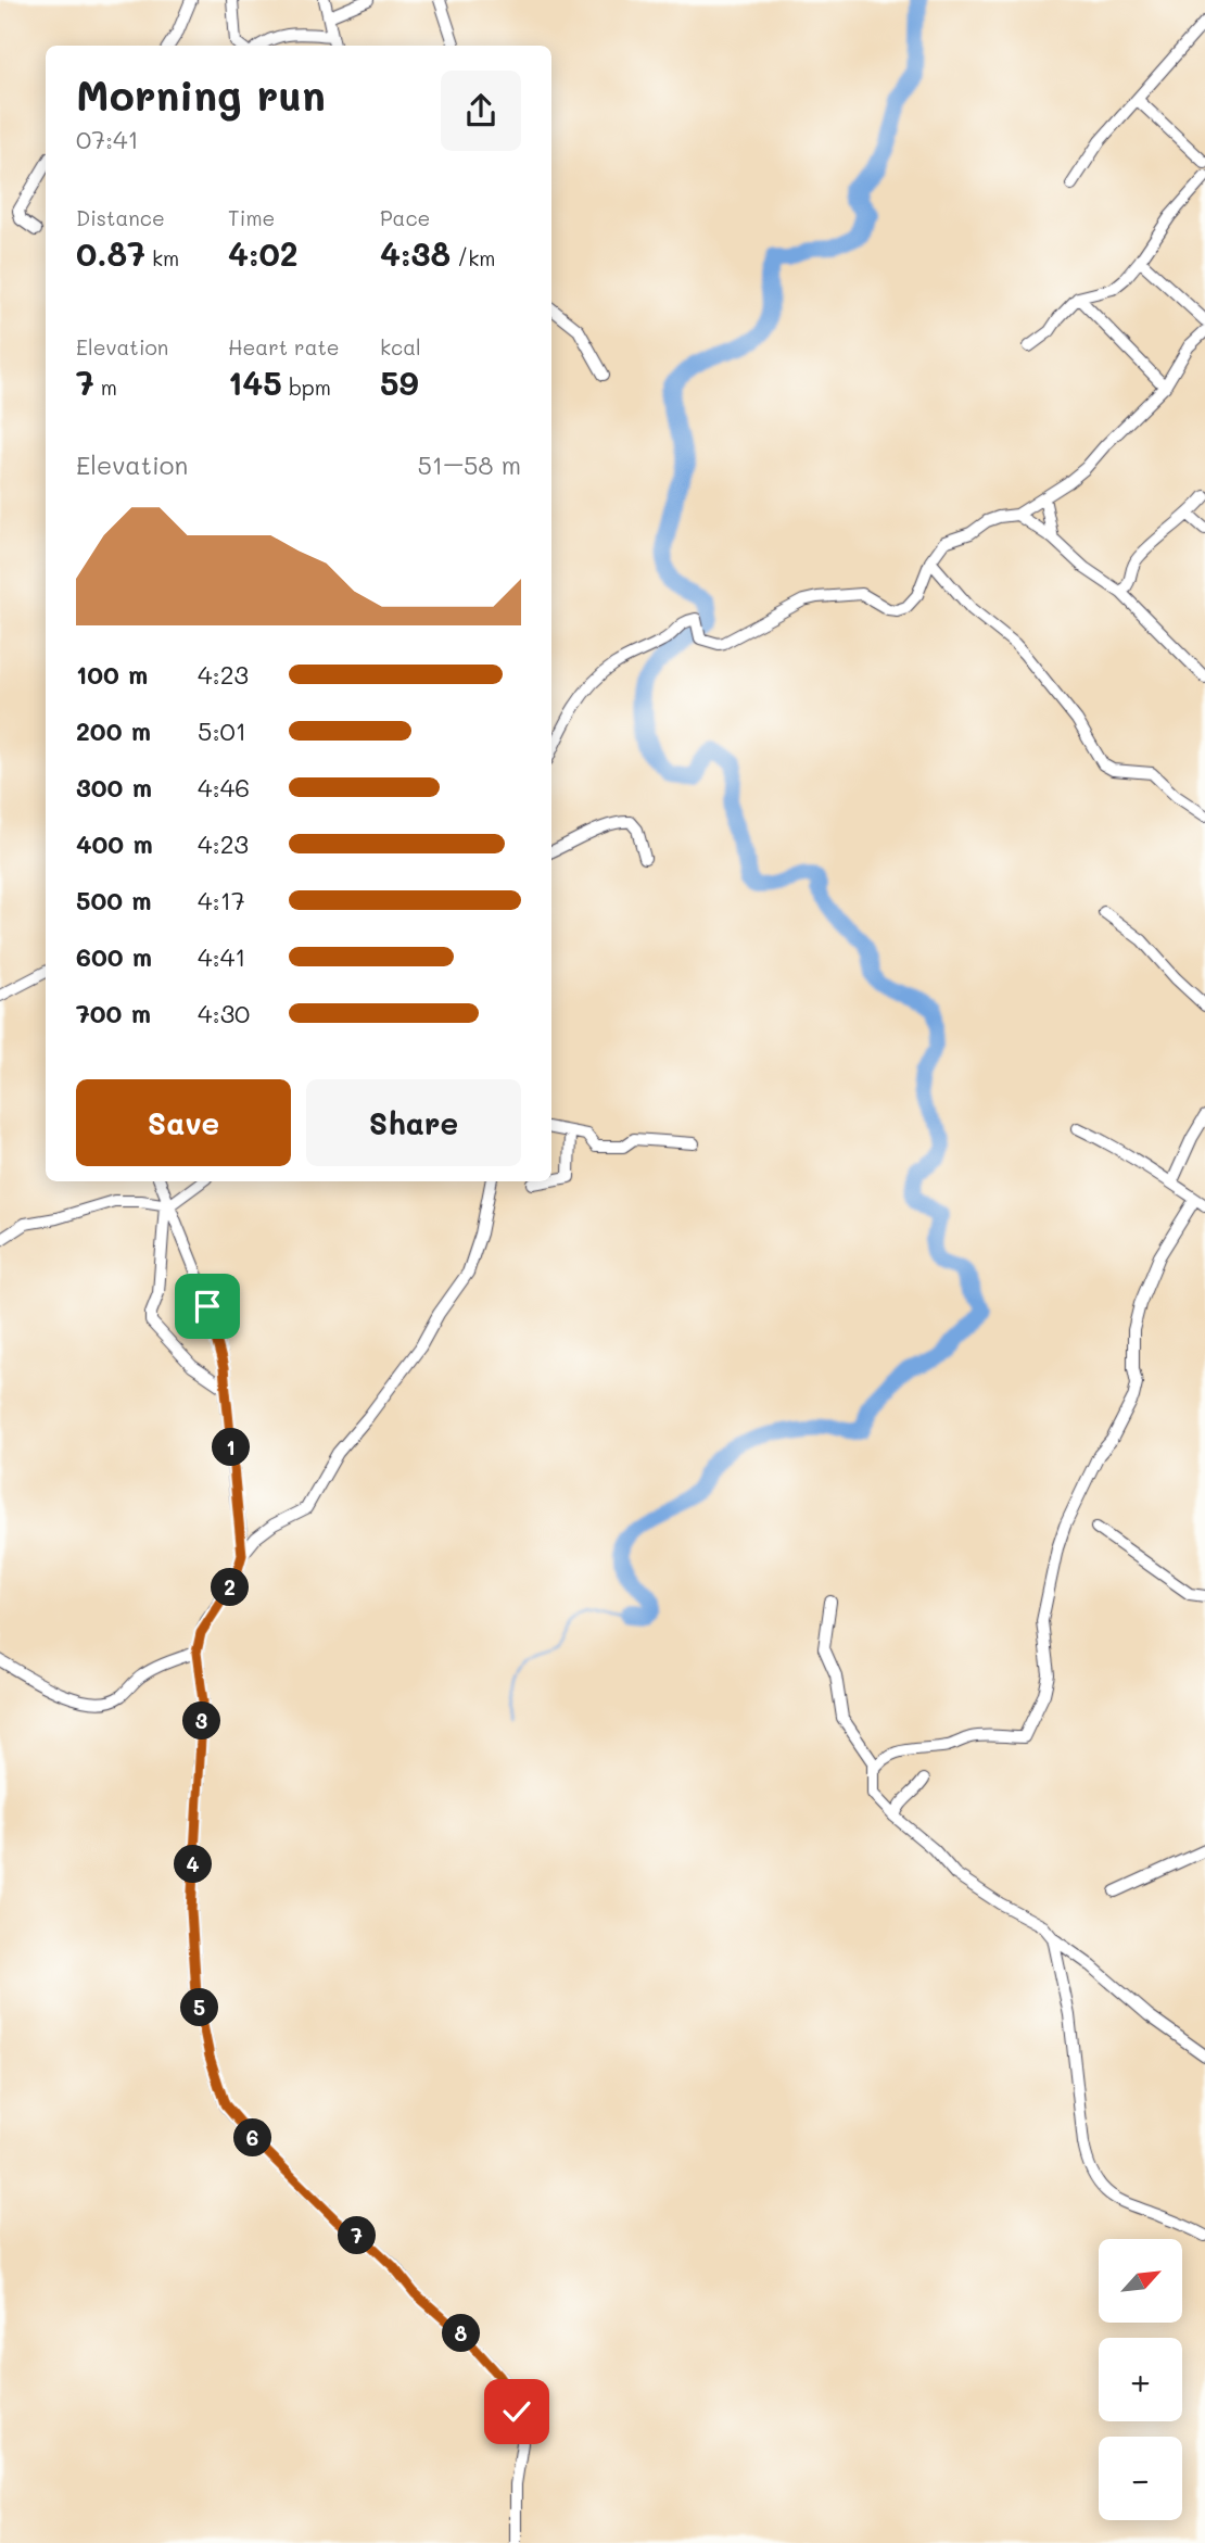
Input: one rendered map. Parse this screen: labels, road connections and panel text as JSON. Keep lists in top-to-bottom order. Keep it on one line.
{"north":"top right","page":{"heading":["Morning run","07:41"],"stats":[["Distance","0.87 km"],["Time","4:02"],["Pace","4:38 /km"],["Elevation","7 m"],["Heart rate","145 bpm"],["kcal","59"]],"chart":["Elevation","51–58 m"],"list":[{"name":"100 m","note":"4:23"},{"name":"200 m","note":"5:01"},{"name":"300 m","note":"4:46"},{"name":"400 m","note":"4:23"},{"name":"500 m","note":"4:17"},{"name":"600 m","note":"4:41"},{"name":"700 m","note":"4:30"}],"buttons":["Save","Share"],"pins":["1","2","3","4","5","6","7","8"],"map_buttons":["+","−"]}}
